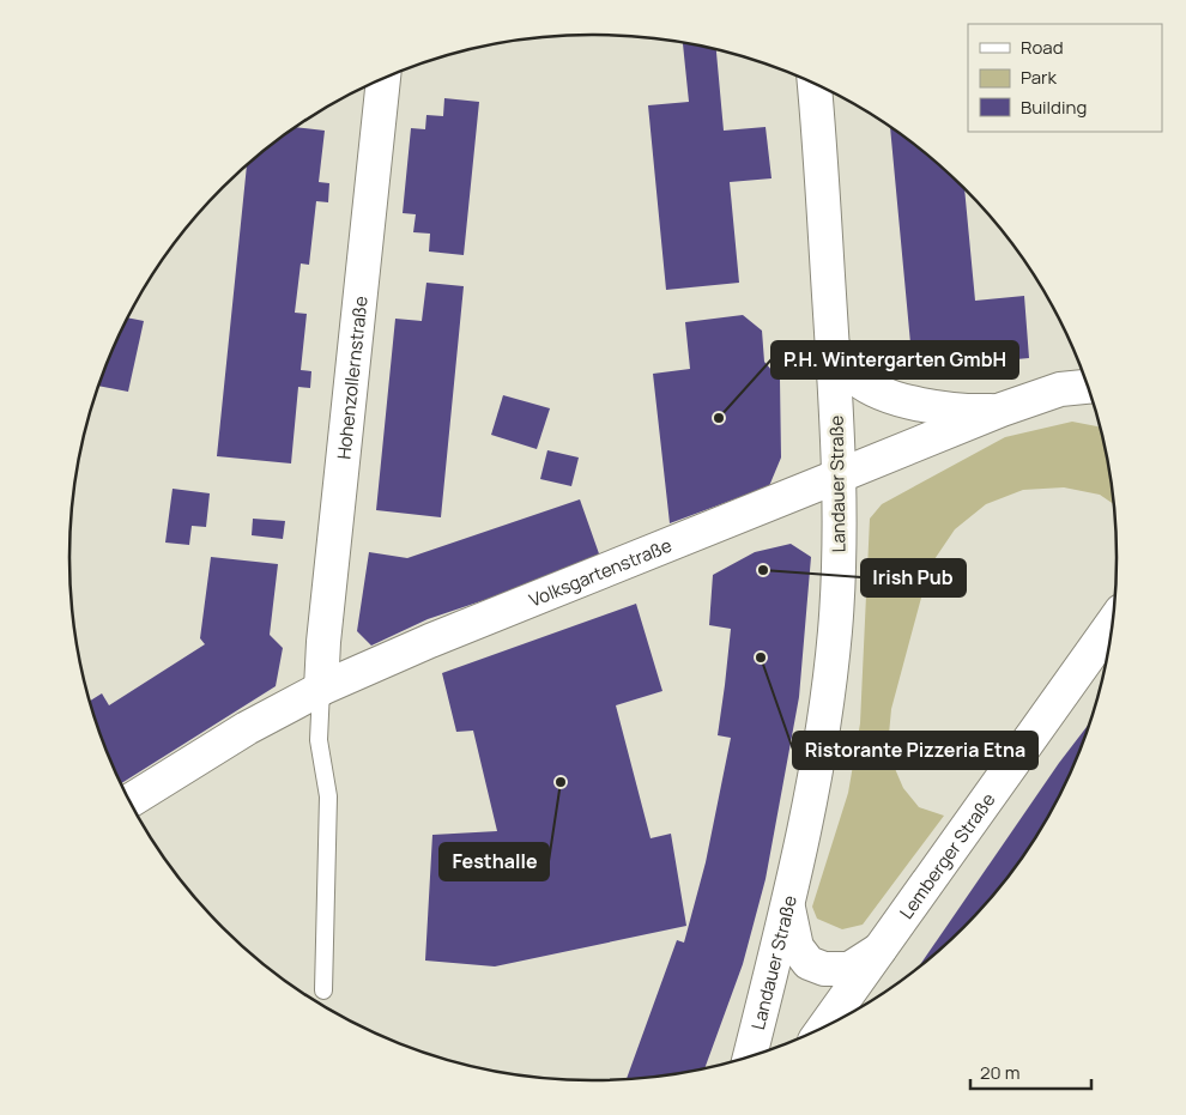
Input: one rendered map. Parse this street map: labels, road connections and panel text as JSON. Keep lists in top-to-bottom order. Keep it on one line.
{"streets":{"main road":["Hohenzollernstraße","Landauer Straße","Volksgartenstraße","Lemberger Straße"]},"crossings":[["Hohenzollernstraße","Volksgartenstraße"],["Landauer Straße","Volksgartenstraße"]],"places":["P.H. Wintergarten GmbH","Irish Pub","Ristorante Pizzeria Etna","Festhalle"],"legend":["Road","Park","Building"],"scale_bar":"20 m"}
